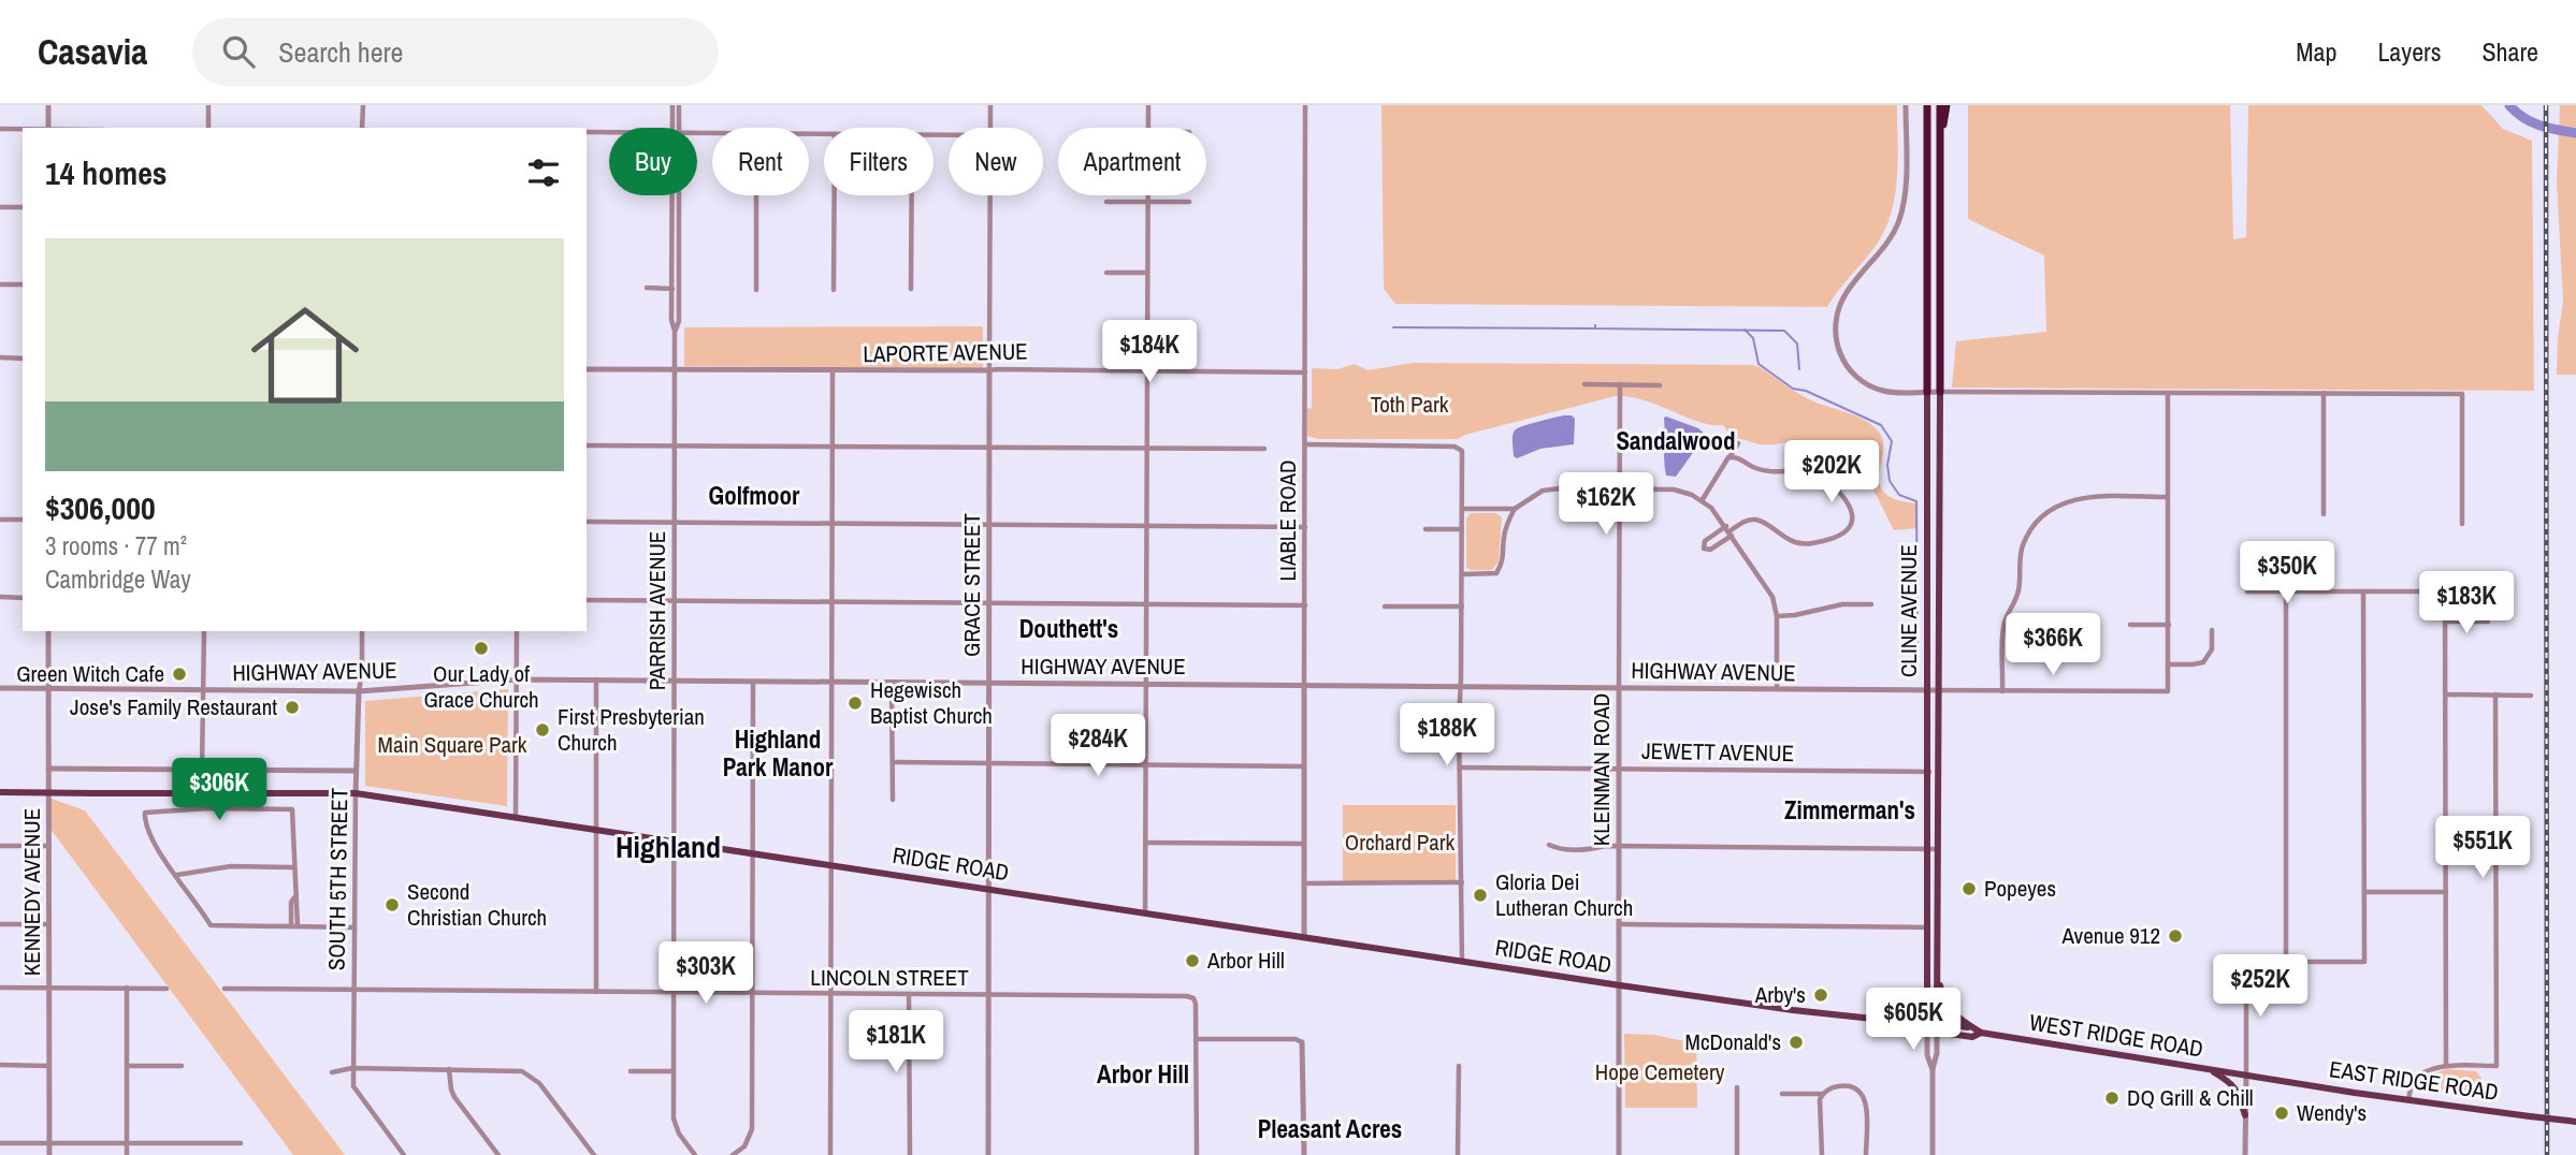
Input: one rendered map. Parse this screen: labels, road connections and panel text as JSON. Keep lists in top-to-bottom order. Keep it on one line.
{"streets":{"highway":["CLINE AVENUE"],"main road":["RIDGE ROAD","WEST RIDGE ROAD","EAST RIDGE ROAD"],"street":["LAPORTE AVENUE","LIABLE ROAD","GRACE STREET","PARRISH AVENUE","HIGHWAY AVENUE","JEWETT AVENUE","KLEINMAN ROAD","SOUTH 5TH STREET","KENNEDY AVENUE","LINCOLN STREET"]},"crossings":[["LAPORTE AVENUE","LIABLE ROAD"],["LAPORTE AVENUE","GRACE STREET"],["LAPORTE AVENUE","PARRISH AVENUE"],["LIABLE ROAD","HIGHWAY AVENUE"],["LIABLE ROAD","RIDGE ROAD"],["GRACE STREET","HIGHWAY AVENUE"],["GRACE STREET","RIDGE ROAD"],["GRACE STREET","LINCOLN STREET"],["PARRISH AVENUE","HIGHWAY AVENUE"],["PARRISH AVENUE","RIDGE ROAD"],["PARRISH AVENUE","LINCOLN STREET"],["CLINE AVENUE","HIGHWAY AVENUE"],["CLINE AVENUE","JEWETT AVENUE"],["CLINE AVENUE","RIDGE ROAD"],["CLINE AVENUE","WEST RIDGE ROAD"],["HIGHWAY AVENUE","KLEINMAN ROAD"],["HIGHWAY AVENUE","SOUTH 5TH STREET"],["HIGHWAY AVENUE","KENNEDY AVENUE"],["JEWETT AVENUE","KLEINMAN ROAD"],["KLEINMAN ROAD","RIDGE ROAD"],["RIDGE ROAD","SOUTH 5TH STREET"],["RIDGE ROAD","WEST RIDGE ROAD"],["SOUTH 5TH STREET","LINCOLN STREET"],["WEST RIDGE ROAD","EAST RIDGE ROAD"]],"districts":["Sandalwood","Golfmoor","Douthett's","Highland Park Manor","Zimmerman's","Highland","Arbor Hill","Pleasant Acres"],"parks":["Toth Park","Main Square Park","Orchard Park","Hope Cemetery"],"places":["Our Lady of Grace Church","Green Witch Cafe","Hegewisch Baptist Church","Jose's Family Restaurant","First Presbyterian Church","Popeyes","Gloria Dei Lutheran Church","Second Christian Church","Avenue 912","Arbor Hill","Arby's","McDonald's","DQ Grill & Chill","Wendy's"],"page":{"header":"Casavia","search":"Search here","nav":["Map","Layers","Share"],"chip":["Buy","Rent","Filters","New","Apartment"],"heading":"14 homes","list":[{"name":"$306,000","note":"3 rooms · 77 m² · Cambridge Way"}],"price":["$184K","$202K","$162K","$350K","$183K","$366K","$188K","$284K","$306K","$551K","$303K","$252K","$605K","$181K"]}}
